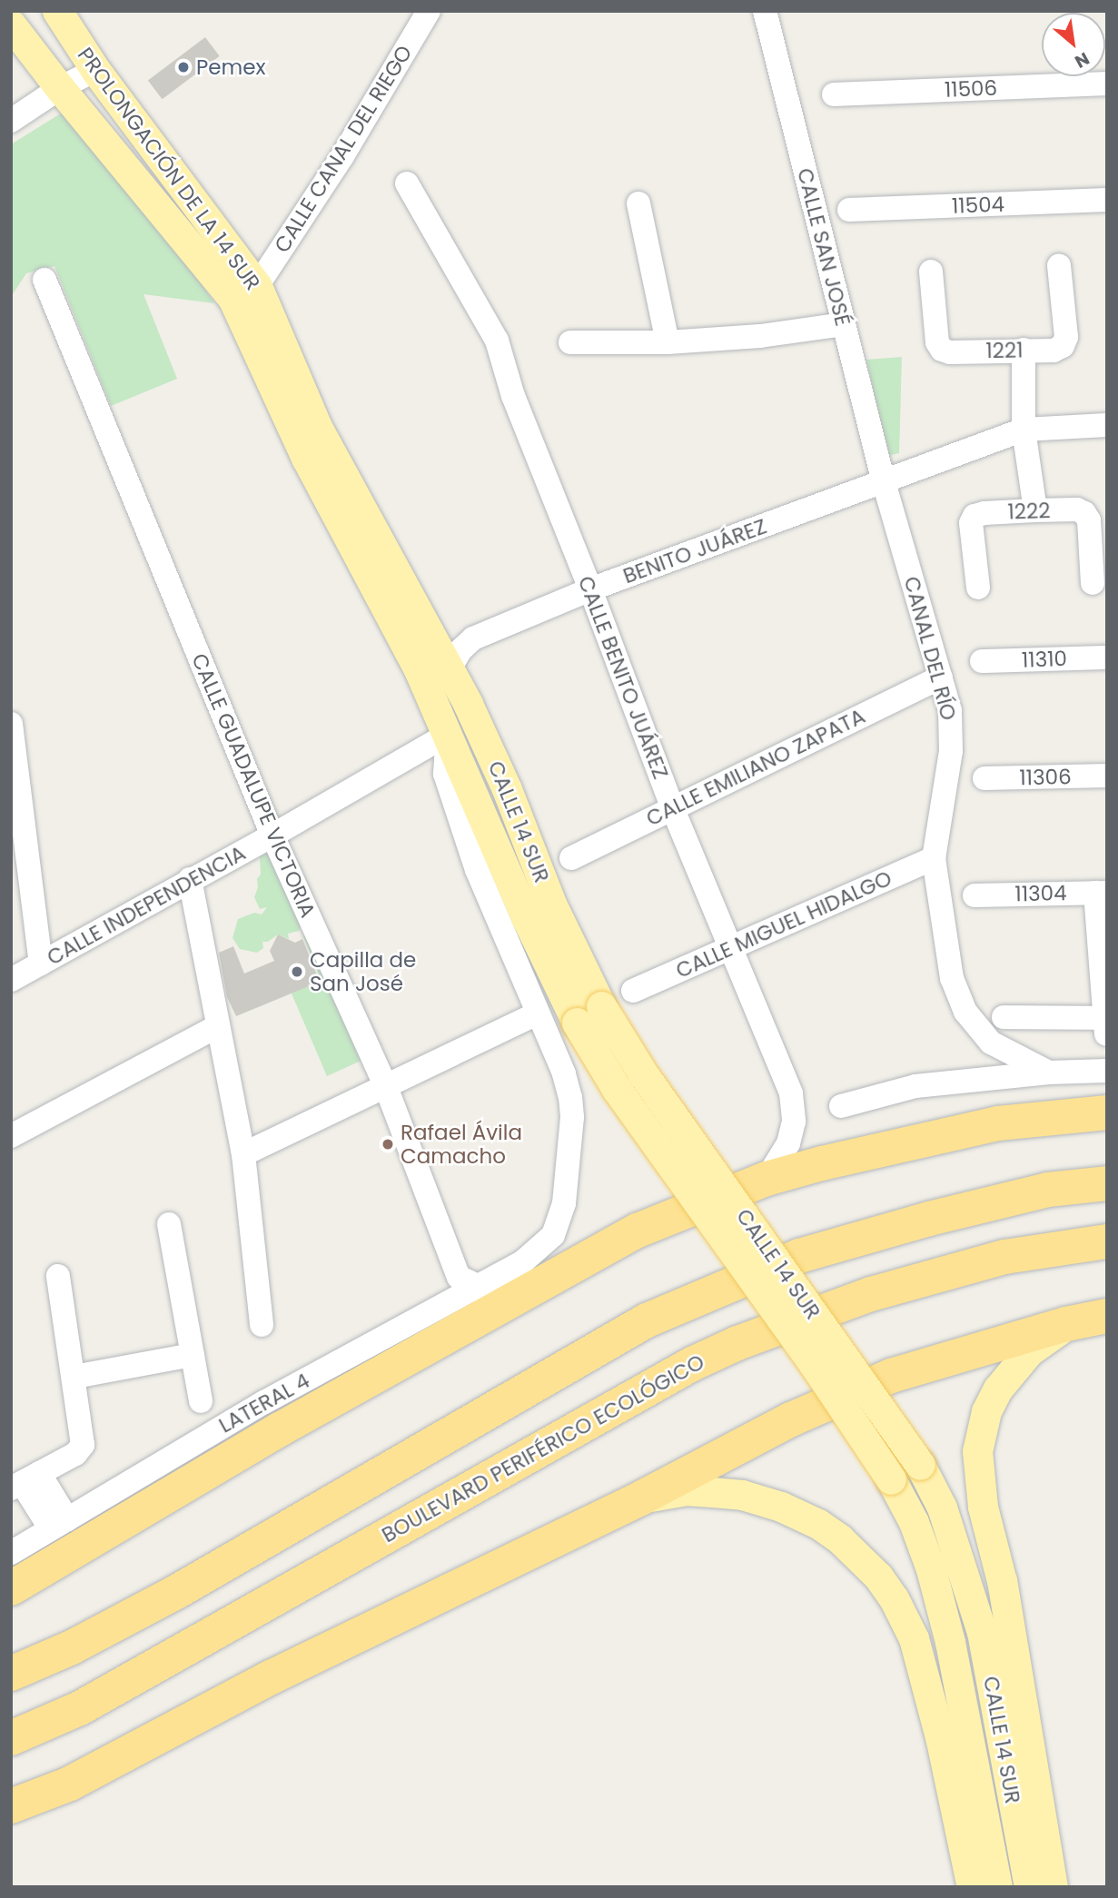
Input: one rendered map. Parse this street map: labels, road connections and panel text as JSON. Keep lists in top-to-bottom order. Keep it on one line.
{"streets":{"highway":["BOULEVARD PERIFÉRICO ECOLÓGICO"],"main road":["PROLONGACIÓN DE LA 14 SUR","CALLE 14 SUR"],"street":["11506","CALLE CANAL DEL RIEGO","11504","CALLE SAN JOSÉ","1221","1222","BENITO JUÁREZ","CANAL DEL RÍO","11310","CALLE BENITO JUÁREZ","CALLE EMILIANO ZAPATA","11306","CALLE GUADALUPE VICTORIA","11304","CALLE INDEPENDENCIA","CALLE MIGUEL HIDALGO","LATERAL 4"]},"crossings":[["CALLE CANAL DEL RIEGO","PROLONGACIÓN DE LA 14 SUR"],["PROLONGACIÓN DE LA 14 SUR","BENITO JUÁREZ"],["PROLONGACIÓN DE LA 14 SUR","CALLE 14 SUR"],["CALLE SAN JOSÉ","BENITO JUÁREZ"],["CALLE SAN JOSÉ","CANAL DEL RÍO"],["BENITO JUÁREZ","CANAL DEL RÍO"],["BENITO JUÁREZ","CALLE BENITO JUÁREZ"],["BENITO JUÁREZ","CALLE 14 SUR"],["CANAL DEL RÍO","CALLE EMILIANO ZAPATA"],["CANAL DEL RÍO","CALLE MIGUEL HIDALGO"],["CALLE BENITO JUÁREZ","CALLE EMILIANO ZAPATA"],["CALLE BENITO JUÁREZ","CALLE MIGUEL HIDALGO"],["CALLE GUADALUPE VICTORIA","CALLE INDEPENDENCIA"],["CALLE 14 SUR","CALLE INDEPENDENCIA"]],"places":["Pemex","Capilla de San José","Rafael Ávila Camacho"],"north":"bottom right"}
